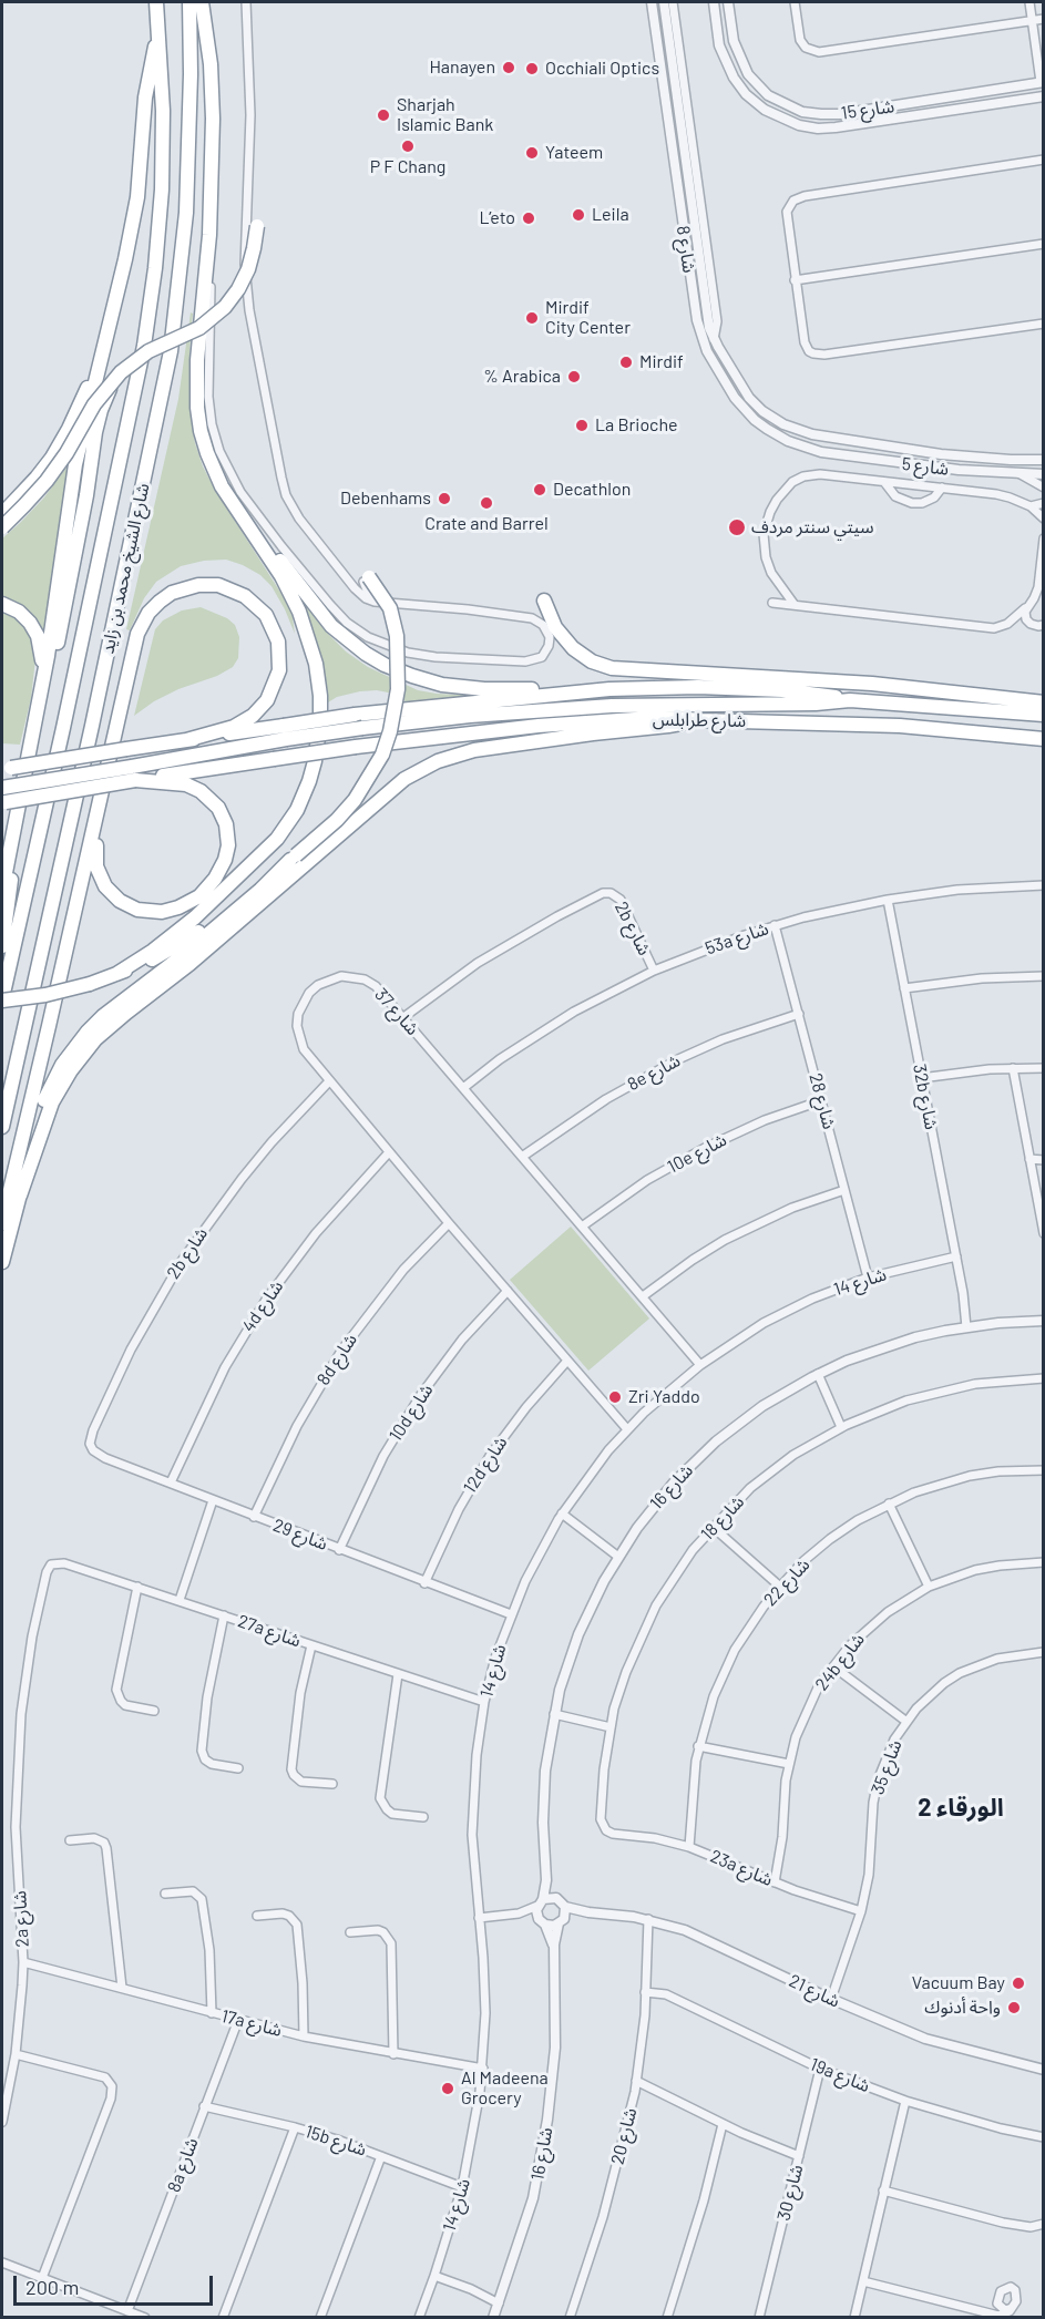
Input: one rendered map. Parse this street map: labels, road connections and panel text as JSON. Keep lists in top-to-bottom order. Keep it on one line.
{"streets":{"highway":["شارع الشيخ محمد بن زايد","شارع طرابلس"],"street":["شارع 15","شارع 8","شارع 5","2b شارع","53a شارع","شارع 37","8e شارع","32b شارع","شارع 28","10e شارع","شارع 14","4d شارع","8d شارع","10d شارع","12d شارع","شارع 16","شارع 18","شارع 29","شارع 22","27a شارع","24b شارع","شارع 35","23a شارع","2a شارع","شارع 21","17a شارع","19a شارع","شارع 20","15b شارع","8a شارع","شارع 30"]},"crossings":[["شارع 8","شارع 5"],["2b شارع","53a شارع"],["2b شارع","شارع 37"],["2b شارع","شارع 29"],["53a شارع","شارع 37"],["53a شارع","32b شارع"],["53a شارع","شارع 28"],["شارع 37","8e شارع"],["شارع 37","10e شارع"],["شارع 37","شارع 14"],["شارع 37","4d شارع"],["شارع 37","8d شارع"],["شارع 37","10d شارع"],["شارع 37","12d شارع"],["8e شارع","شارع 28"],["32b شارع","شارع 14"],["32b شارع","شارع 16"],["شارع 28","10e شارع"],["شارع 28","شارع 14"],["شارع 14","شارع 29"],["شارع 14","27a شارع"],["شارع 14","17a شارع"],["شارع 14","15b شارع"],["4d شارع","شارع 29"],["8d شارع","شارع 29"],["10d شارع","شارع 29"],["12d شارع","شارع 29"],["شارع 16","شارع 21"],["شارع 18","23a شارع"],["شارع 22","23a شارع"],["27a شارع","2a شارع"],["24b شارع","23a شارع"],["شارع 35","23a شارع"],["شارع 35","شارع 21"],["2a شارع","17a شارع"],["شارع 21","شارع 20"],["17a شارع","8a شارع"],["19a شارع","شارع 20"],["19a شارع","شارع 30"],["15b شارع","8a شارع"]],"districts":["الورقاء 2"],"places":["Hanayen","Occhiali Optics","Sharjah Islamic Bank","P F Chang","Yateem","Leila","L’eto","Mirdif City Center","Mirdif","% Arabica","La Brioche","Decathlon","Debenhams","Crate and Barrel","سيتي سنتر مردف","Zri Yaddo","Vacuum Bay","واحة أدنوك","Al Madeena Grocery"],"scale_bar":"200 m"}
